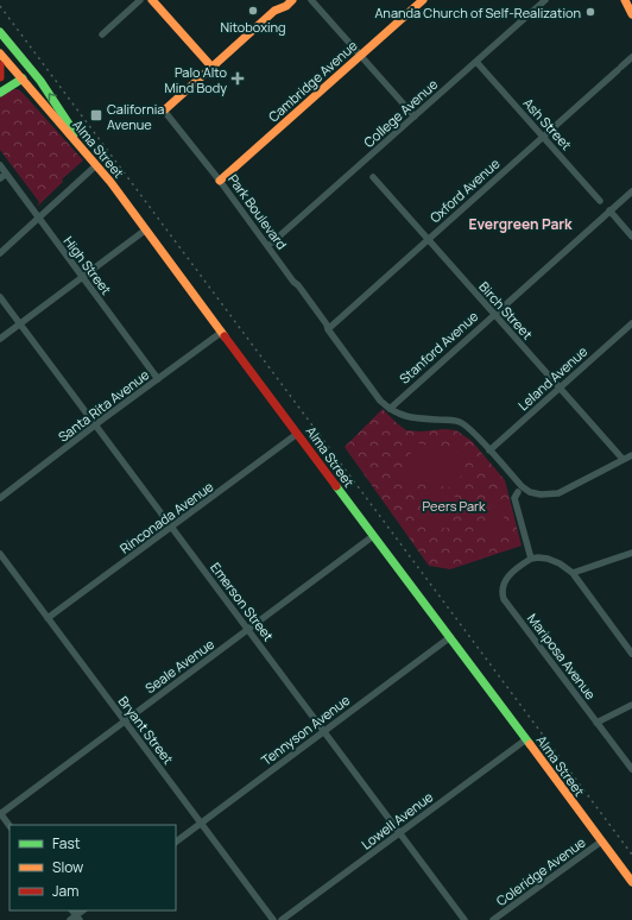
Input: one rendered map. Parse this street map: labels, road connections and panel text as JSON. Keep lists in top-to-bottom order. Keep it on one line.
{"streets":{"main road":["Cambridge Avenue","Alma Street"],"street":["College Avenue","Ash Street","Oxford Avenue","Park Boulevard","High Street","Birch Street","Stanford Avenue","Leland Avenue","Santa Rita Avenue","Rinconada Avenue","Emerson Street","Mariposa Avenue","Seale Avenue","Bryant Street","Tennyson Avenue","Lowell Avenue","Coleridge Avenue"]},"crossings":[["Cambridge Avenue","Park Boulevard"],["College Avenue","Ash Street"],["Ash Street","Oxford Avenue"],["Alma Street","Santa Rita Avenue"],["Alma Street","Rinconada Avenue"],["Alma Street","Seale Avenue"],["Alma Street","Tennyson Avenue"],["Alma Street","Lowell Avenue"],["Alma Street","Coleridge Avenue"],["Oxford Avenue","Park Boulevard"],["Oxford Avenue","Birch Street"],["Park Boulevard","Birch Street"],["Park Boulevard","Stanford Avenue"],["Park Boulevard","Leland Avenue"],["High Street","Santa Rita Avenue"],["Birch Street","Stanford Avenue"],["Birch Street","Leland Avenue"],["Santa Rita Avenue","Emerson Street"],["Rinconada Avenue","Emerson Street"],["Rinconada Avenue","Bryant Street"],["Emerson Street","Seale Avenue"],["Emerson Street","Tennyson Avenue"],["Emerson Street","Lowell Avenue"],["Seale Avenue","Bryant Street"],["Bryant Street","Tennyson Avenue"]],"districts":["Evergreen Park"],"parks":["Peers Park"],"places":{"other":["Nitoboxing","Ananda Church of Self-Realization"],"health":["Palo Alto Mind Body"],"transit":["California Avenue"]},"legend":["Fast","Slow","Jam"]}
